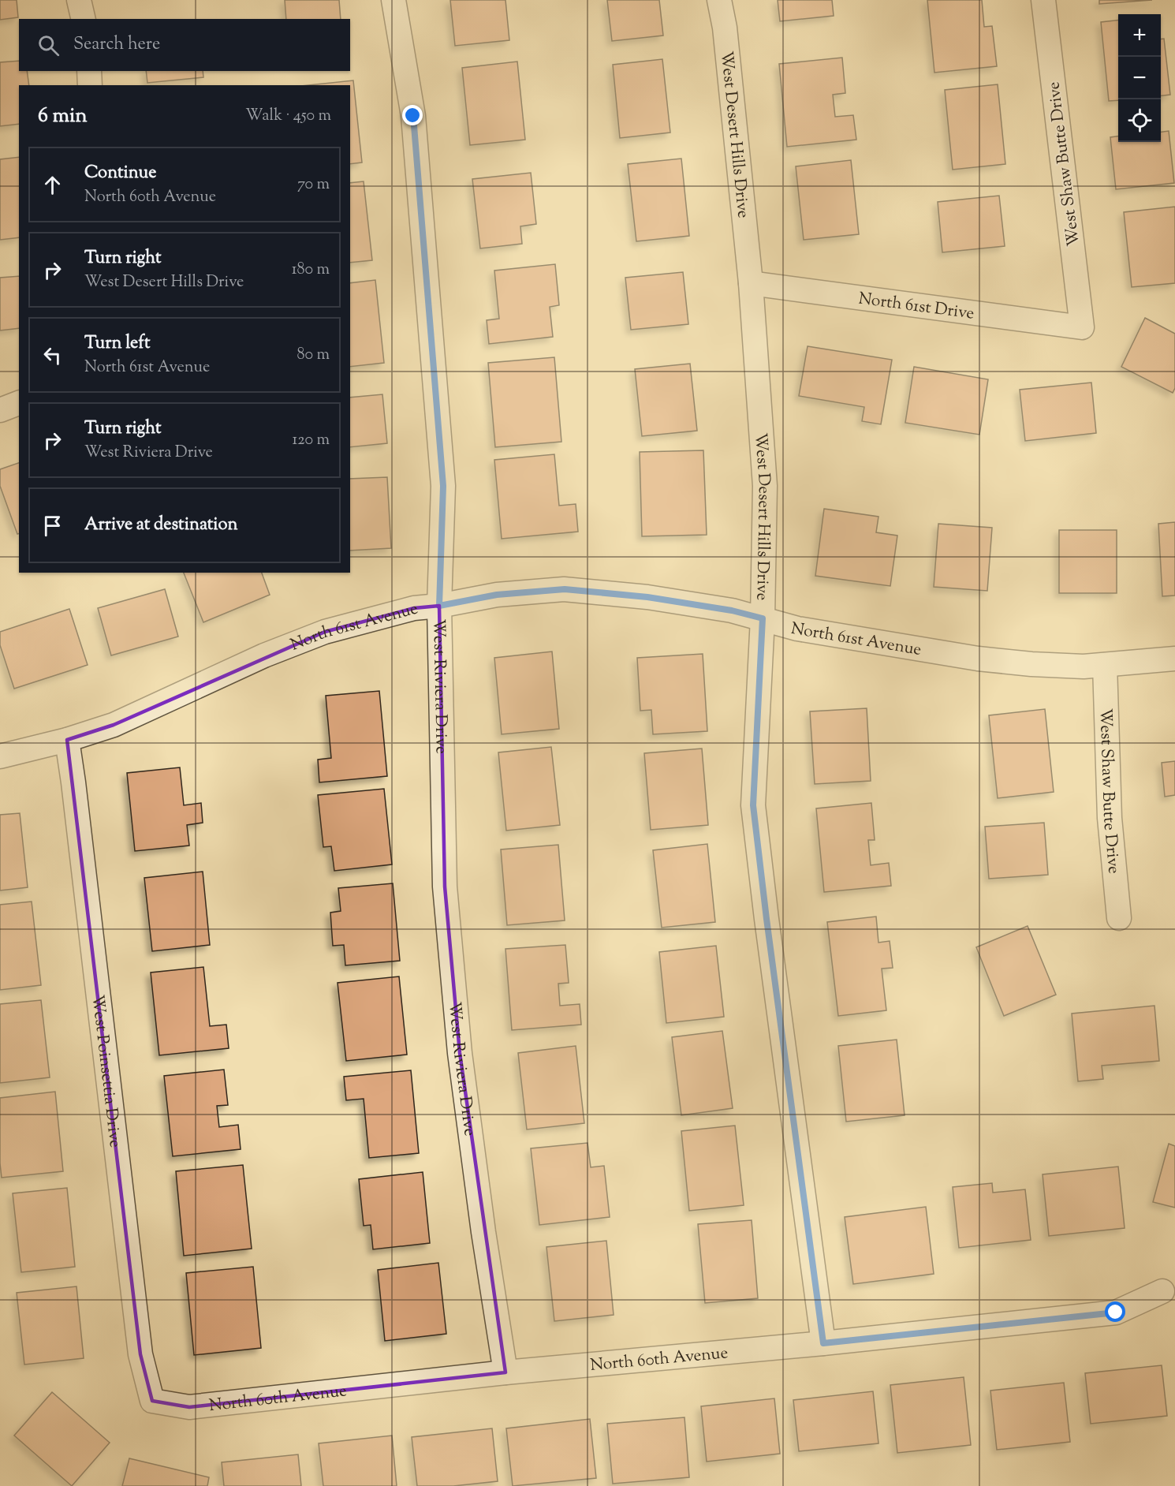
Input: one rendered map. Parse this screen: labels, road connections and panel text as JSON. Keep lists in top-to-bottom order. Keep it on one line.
{"streets":{"street":["West Desert Hills Drive","West Shaw Butte Drive","North 61st Drive","North 61st Avenue","West Riviera Drive","West Poinsettia Drive","North 60th Avenue"]},"crossings":[["West Desert Hills Drive","North 61st Drive"],["West Desert Hills Drive","North 61st Avenue"],["West Desert Hills Drive","North 60th Avenue"],["West Shaw Butte Drive","North 61st Drive"],["West Shaw Butte Drive","North 61st Avenue"],["North 61st Avenue","West Riviera Drive"],["North 61st Avenue","West Poinsettia Drive"],["West Riviera Drive","North 60th Avenue"],["West Poinsettia Drive","North 60th Avenue"]],"page":{"map_buttons":["+","−"],"search":"Search here","heading":["6 min","Walk · 450 m"],"list":[["Continue","North 60th Avenue","70 m"],["Turn right","West Desert Hills Drive","180 m"],["Turn left","North 61st Avenue","80 m"],["Turn right","West Riviera Drive","120 m"],"Arrive at destination"]}}
